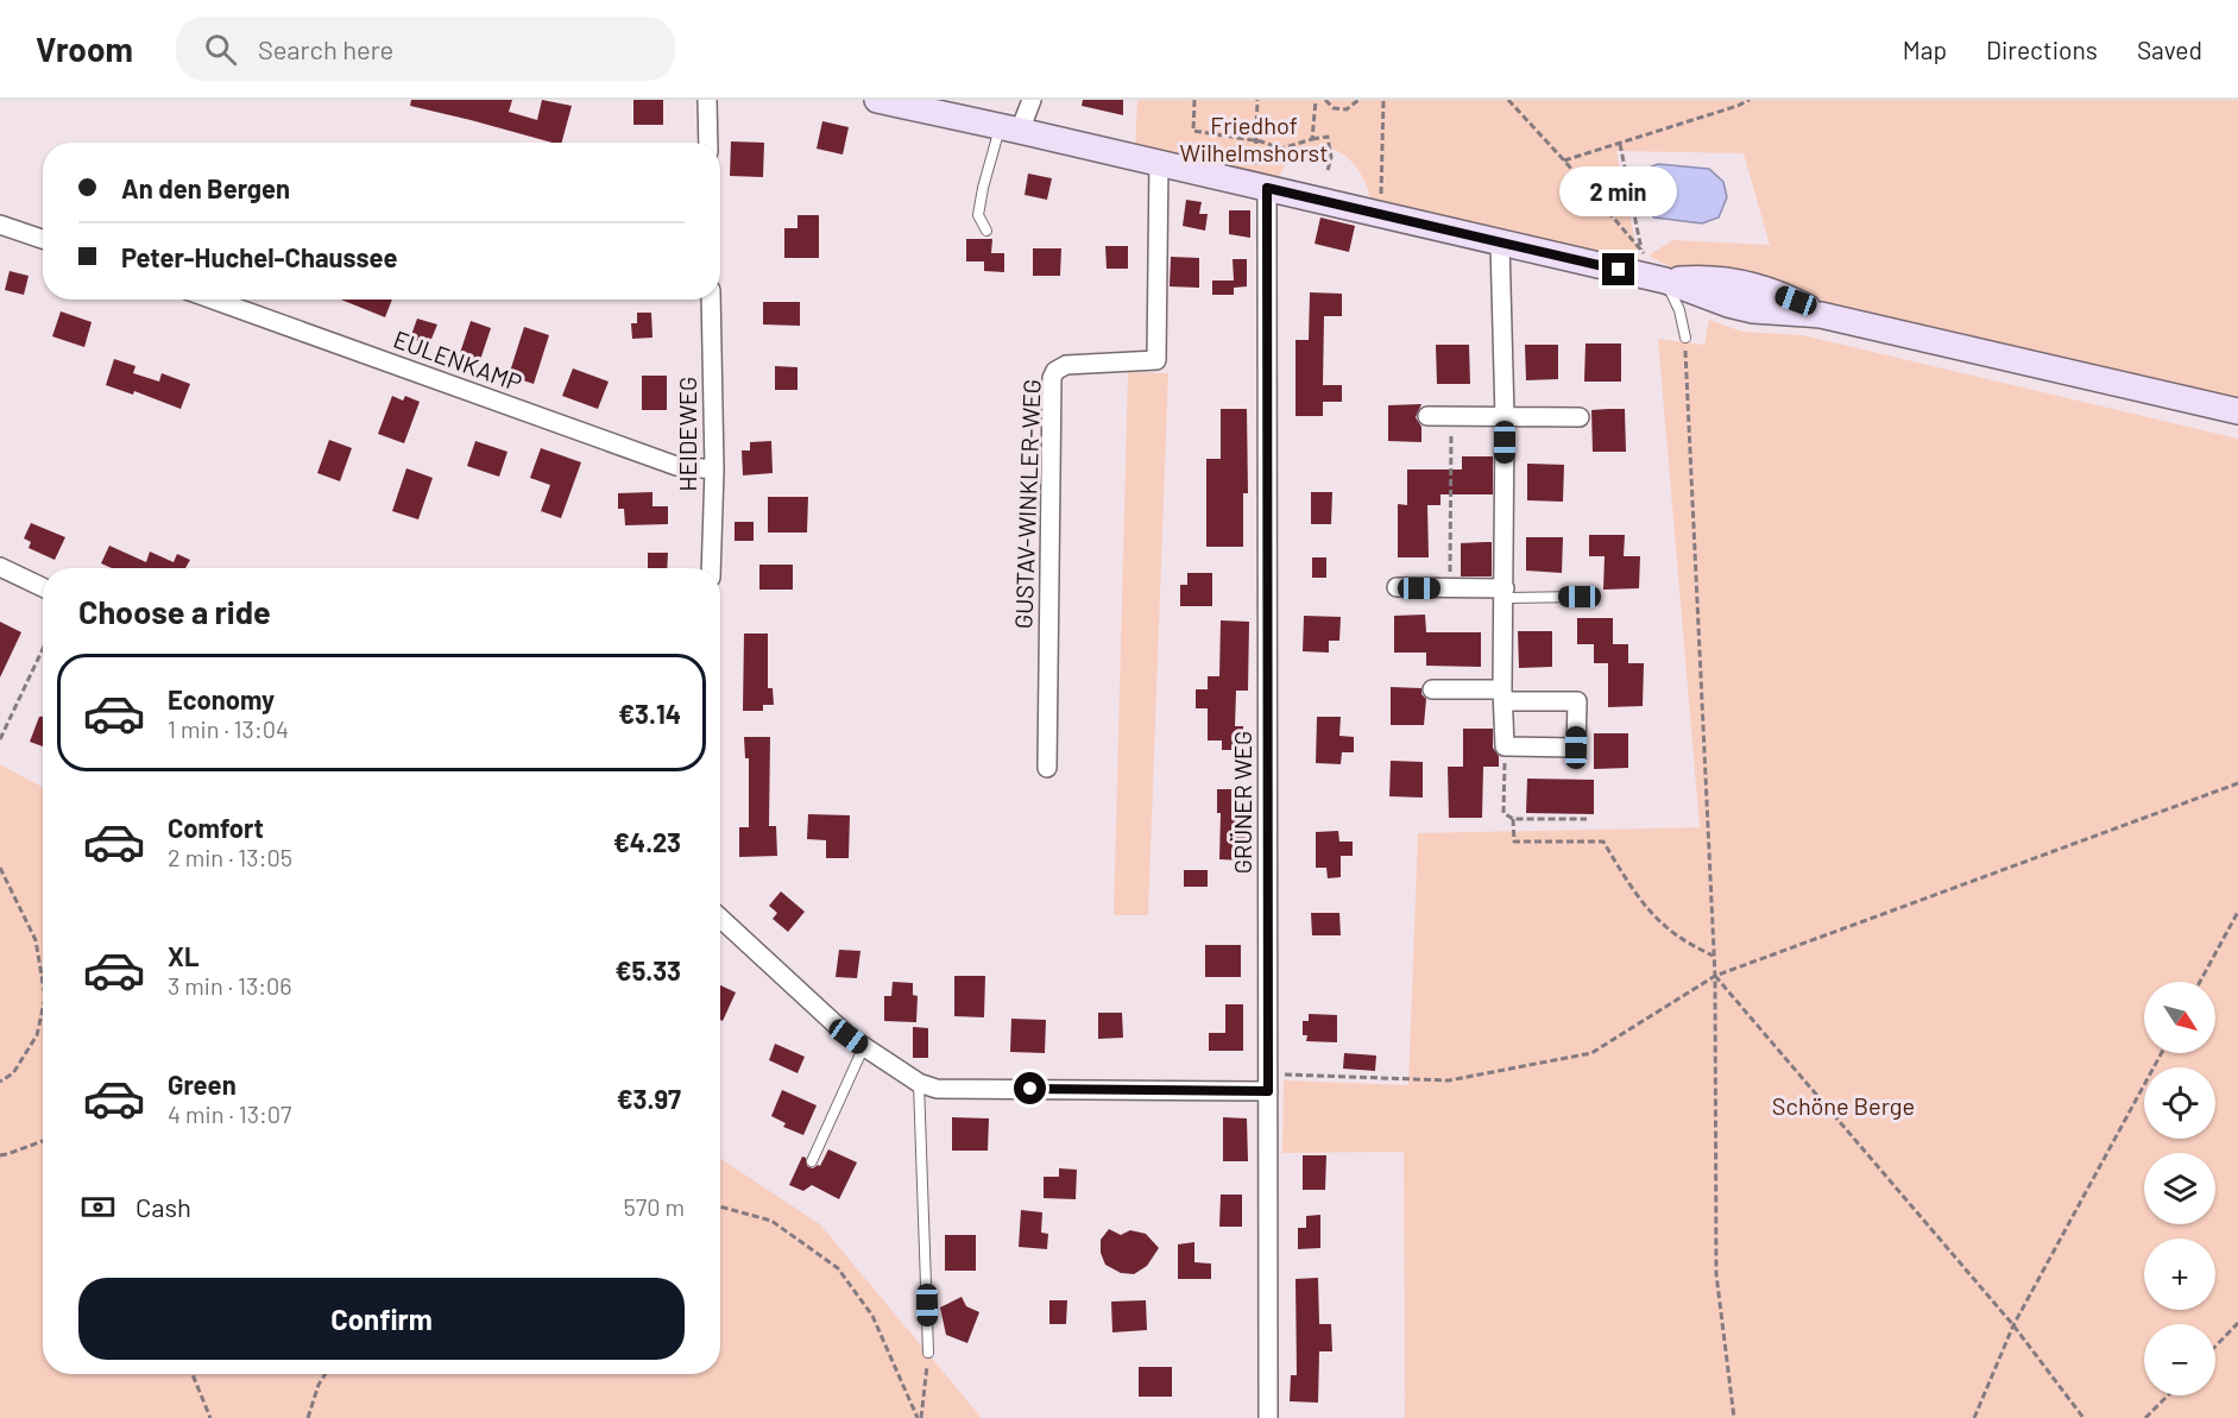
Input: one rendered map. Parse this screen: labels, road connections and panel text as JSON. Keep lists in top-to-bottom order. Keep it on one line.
{"streets":{"street":["EULENKAMP","HEIDEWEG","GUSTAV-WINKLER-WEG","GRÜNER WEG"]},"crossings":[["EULENKAMP","HEIDEWEG"]],"parks":["Friedhof Wilhelmshorst","Schöne Berge"],"north":"bottom right","page":{"header":"Vroom","search":"Search here","nav":["Map","Directions","Saved"],"banner":["An den Bergen","Peter-Huchel-Chaussee"],"bubble":"2 min","heading":"Choose a ride","list":[{"name":"Economy","note":"1 min · 13:04","value":"€3.14"},{"name":"Comfort","note":"2 min · 13:05","value":"€4.23"},{"name":"XL","note":"3 min · 13:06","value":"€5.33"},{"name":"Green","note":"4 min · 13:07","value":"€3.97"}],"map_buttons":["+","−"],"pay":["Cash","570 m"],"buttons":"Confirm"}}
